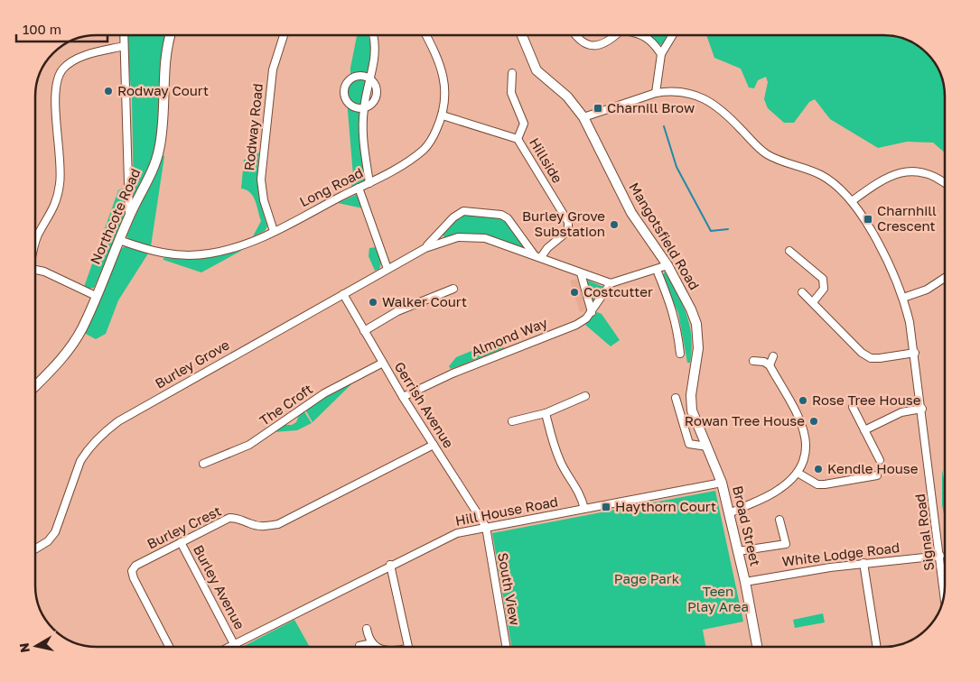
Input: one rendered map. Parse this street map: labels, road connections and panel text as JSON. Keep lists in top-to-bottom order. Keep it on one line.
{"streets":{"main road":["Northcote Road","Mangotsfield Road","Broad Street"],"street":["Rodway Road","Hillside","Long Road","Almond Way","Burley Grove","The Croft","Gerrish Avenue","Hill House Road","Burley Crest","Signal Road","White Lodge Road","Burley Avenue","South View"]},"crossings":[["Rodway Road","Long Road"],["Hillside","Long Road"],["Hillside","Burley Grove"],["Long Road","Northcote Road"],["Mangotsfield Road","Hill House Road"],["Mangotsfield Road","Broad Street"],["Mangotsfield Road","Signal Road"],["Almond Way","Burley Grove"],["Almond Way","Gerrish Avenue"],["Burley Grove","Gerrish Avenue"],["The Croft","Gerrish Avenue"],["Gerrish Avenue","Hill House Road"],["Gerrish Avenue","Burley Crest"],["Gerrish Avenue","South View"],["Hill House Road","Broad Street"],["Hill House Road","Burley Avenue"],["Hill House Road","South View"],["Broad Street","White Lodge Road"],["Burley Crest","Burley Avenue"],["Signal Road","White Lodge Road"]],"parks":["Page Park","Teen Play Area"],"places":{"other":["Rodway Court","Burley Grove Substation","Costcutter","Walker Court","Rose Tree House","Rowan Tree House","Kendle House"],"transit":["Charnill Brow","Charnhill Crescent","Haythorn Court"]},"scale_bar":"100 m","north":"left"}
